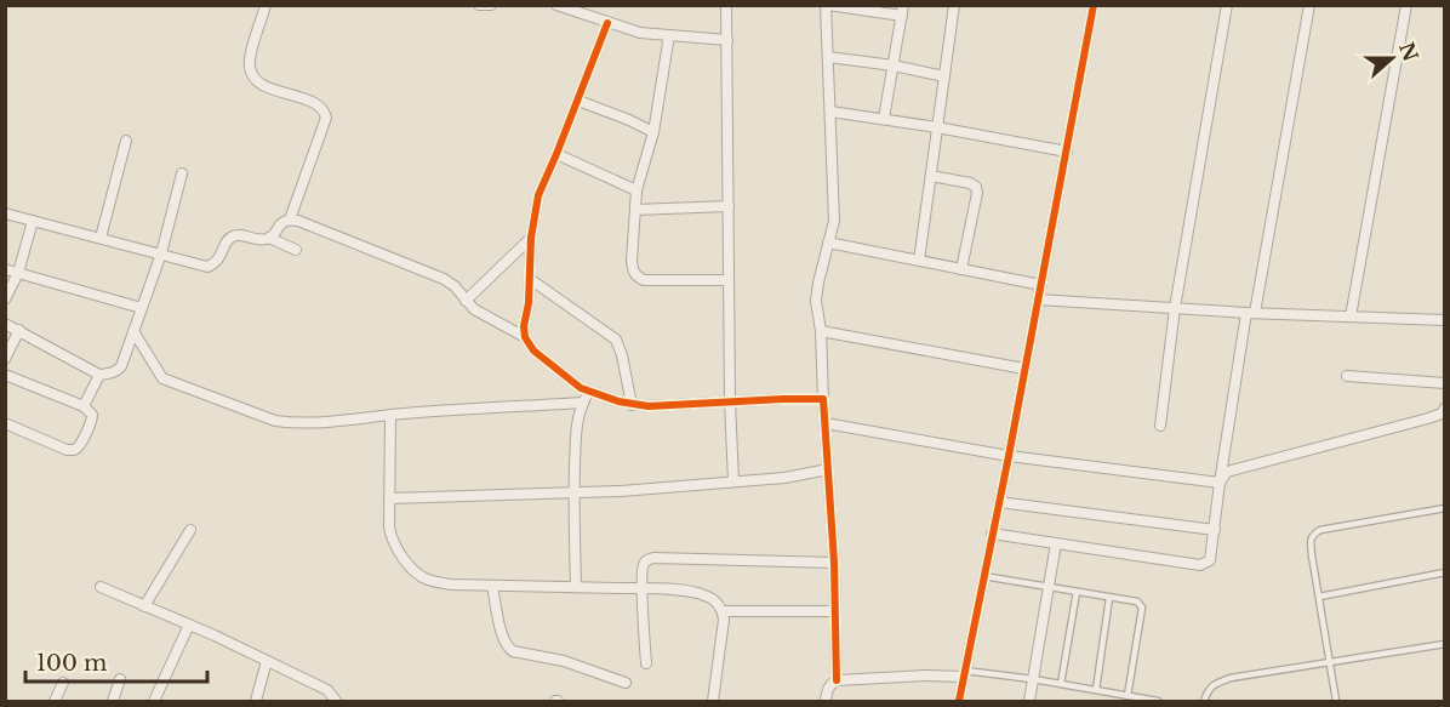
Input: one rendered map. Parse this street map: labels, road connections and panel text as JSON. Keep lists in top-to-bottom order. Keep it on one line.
{"scale_bar":"100 m","north":"right"}
